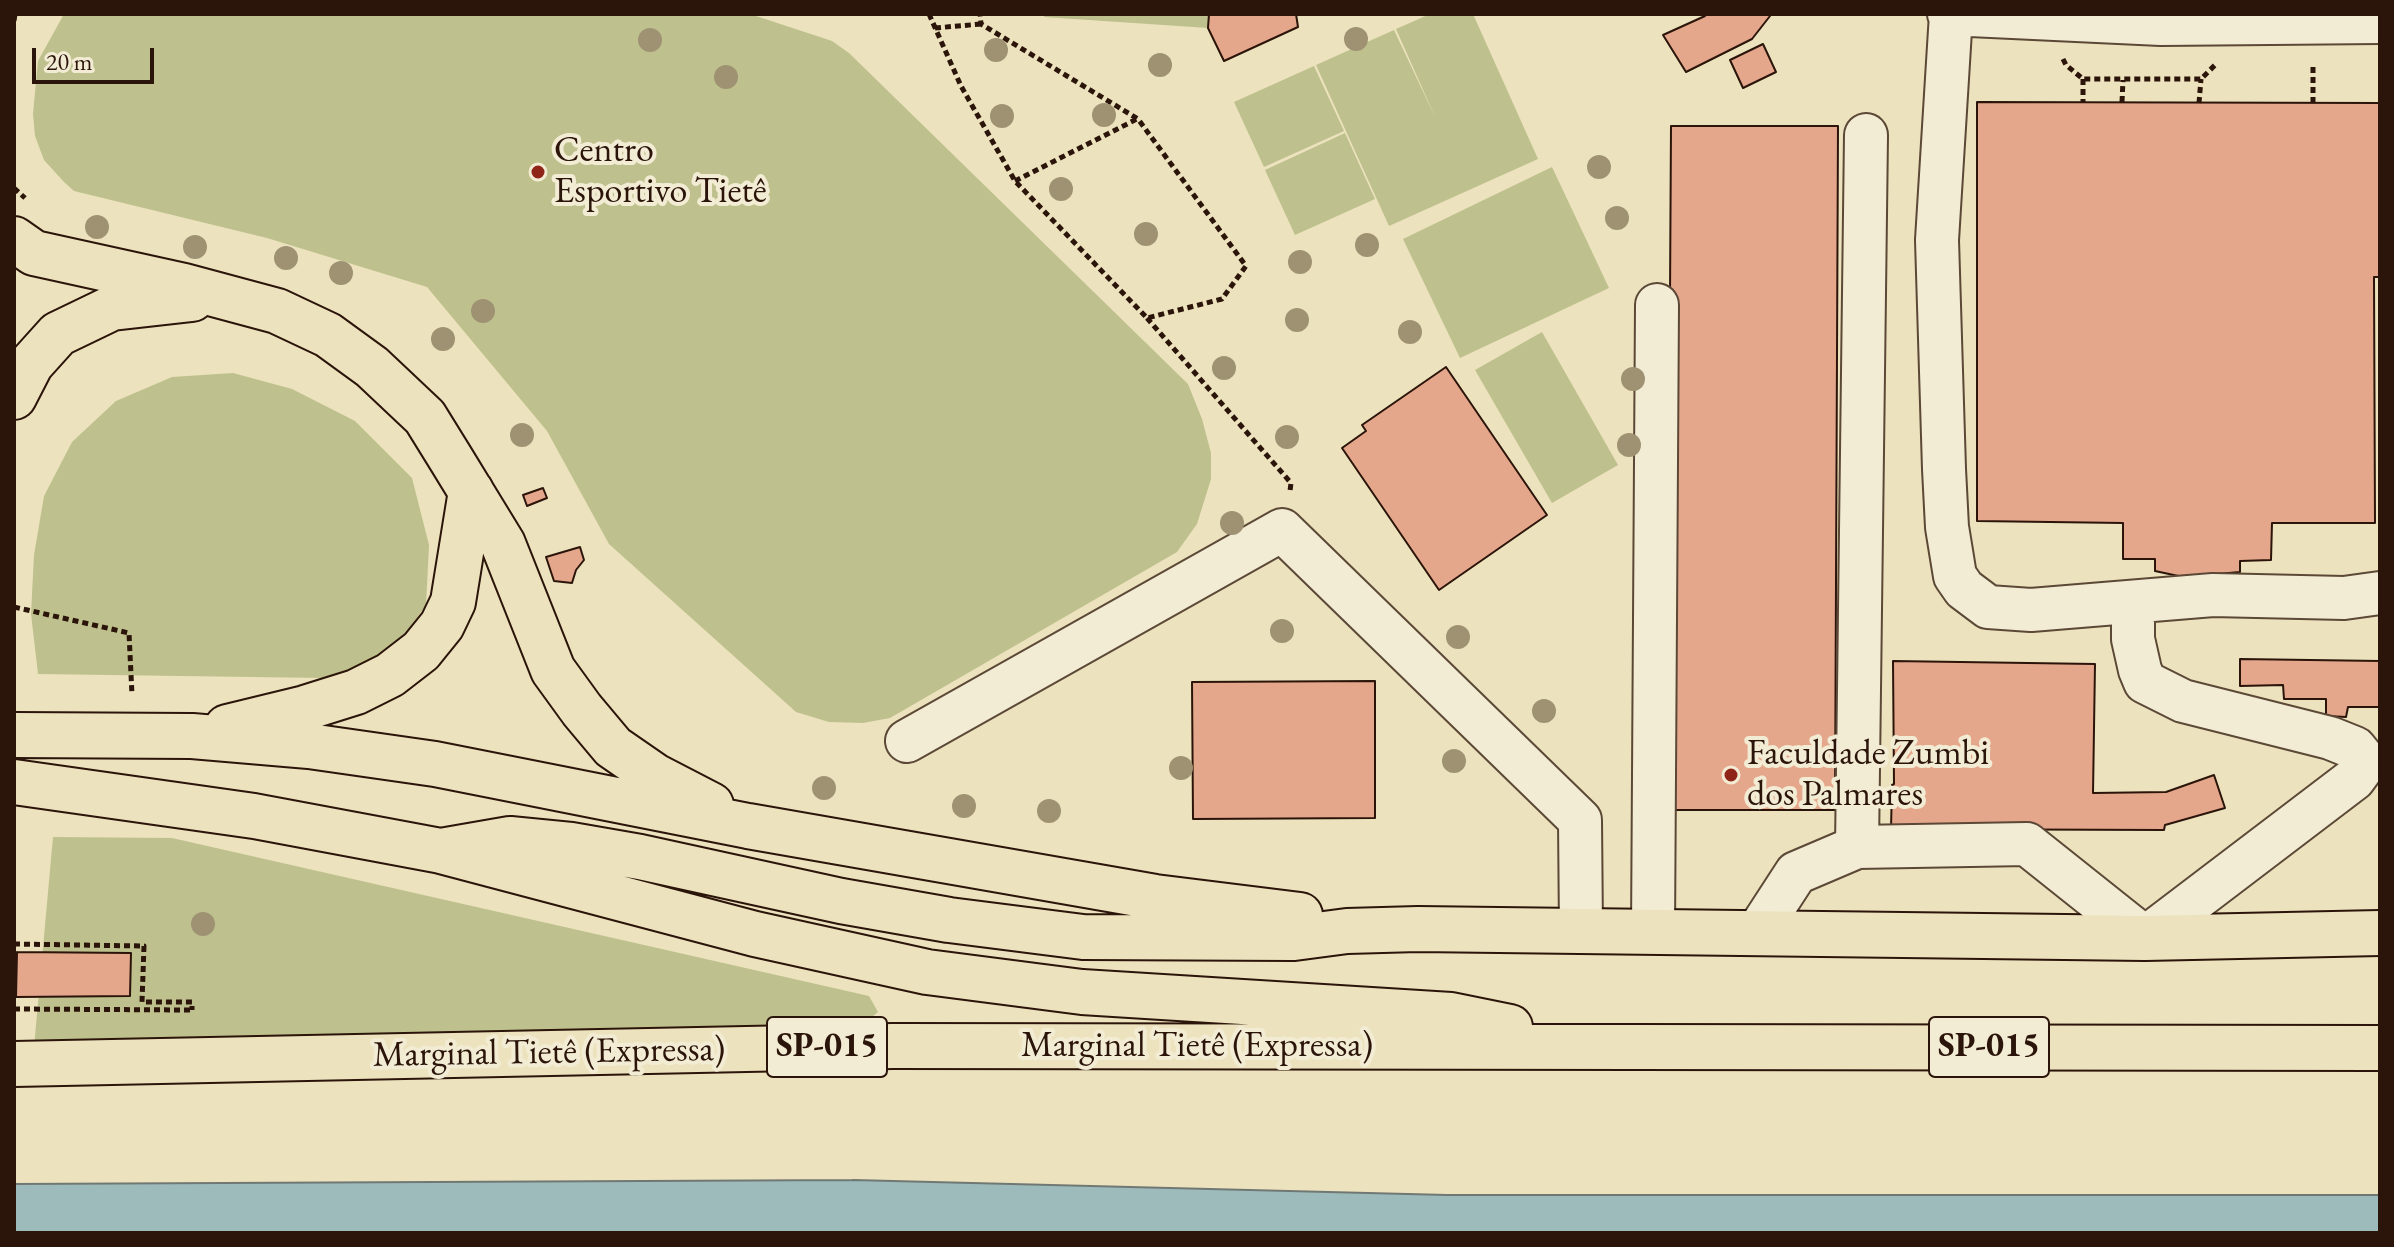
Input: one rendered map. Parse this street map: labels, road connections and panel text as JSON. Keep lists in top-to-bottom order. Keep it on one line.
{"streets":{"highway":["Marginal Tietê (Expressa)","SP-015"]},"places":["Centro Esportivo Tietê","Faculdade Zumbi dos Palmares"],"scale_bar":"20 m"}
